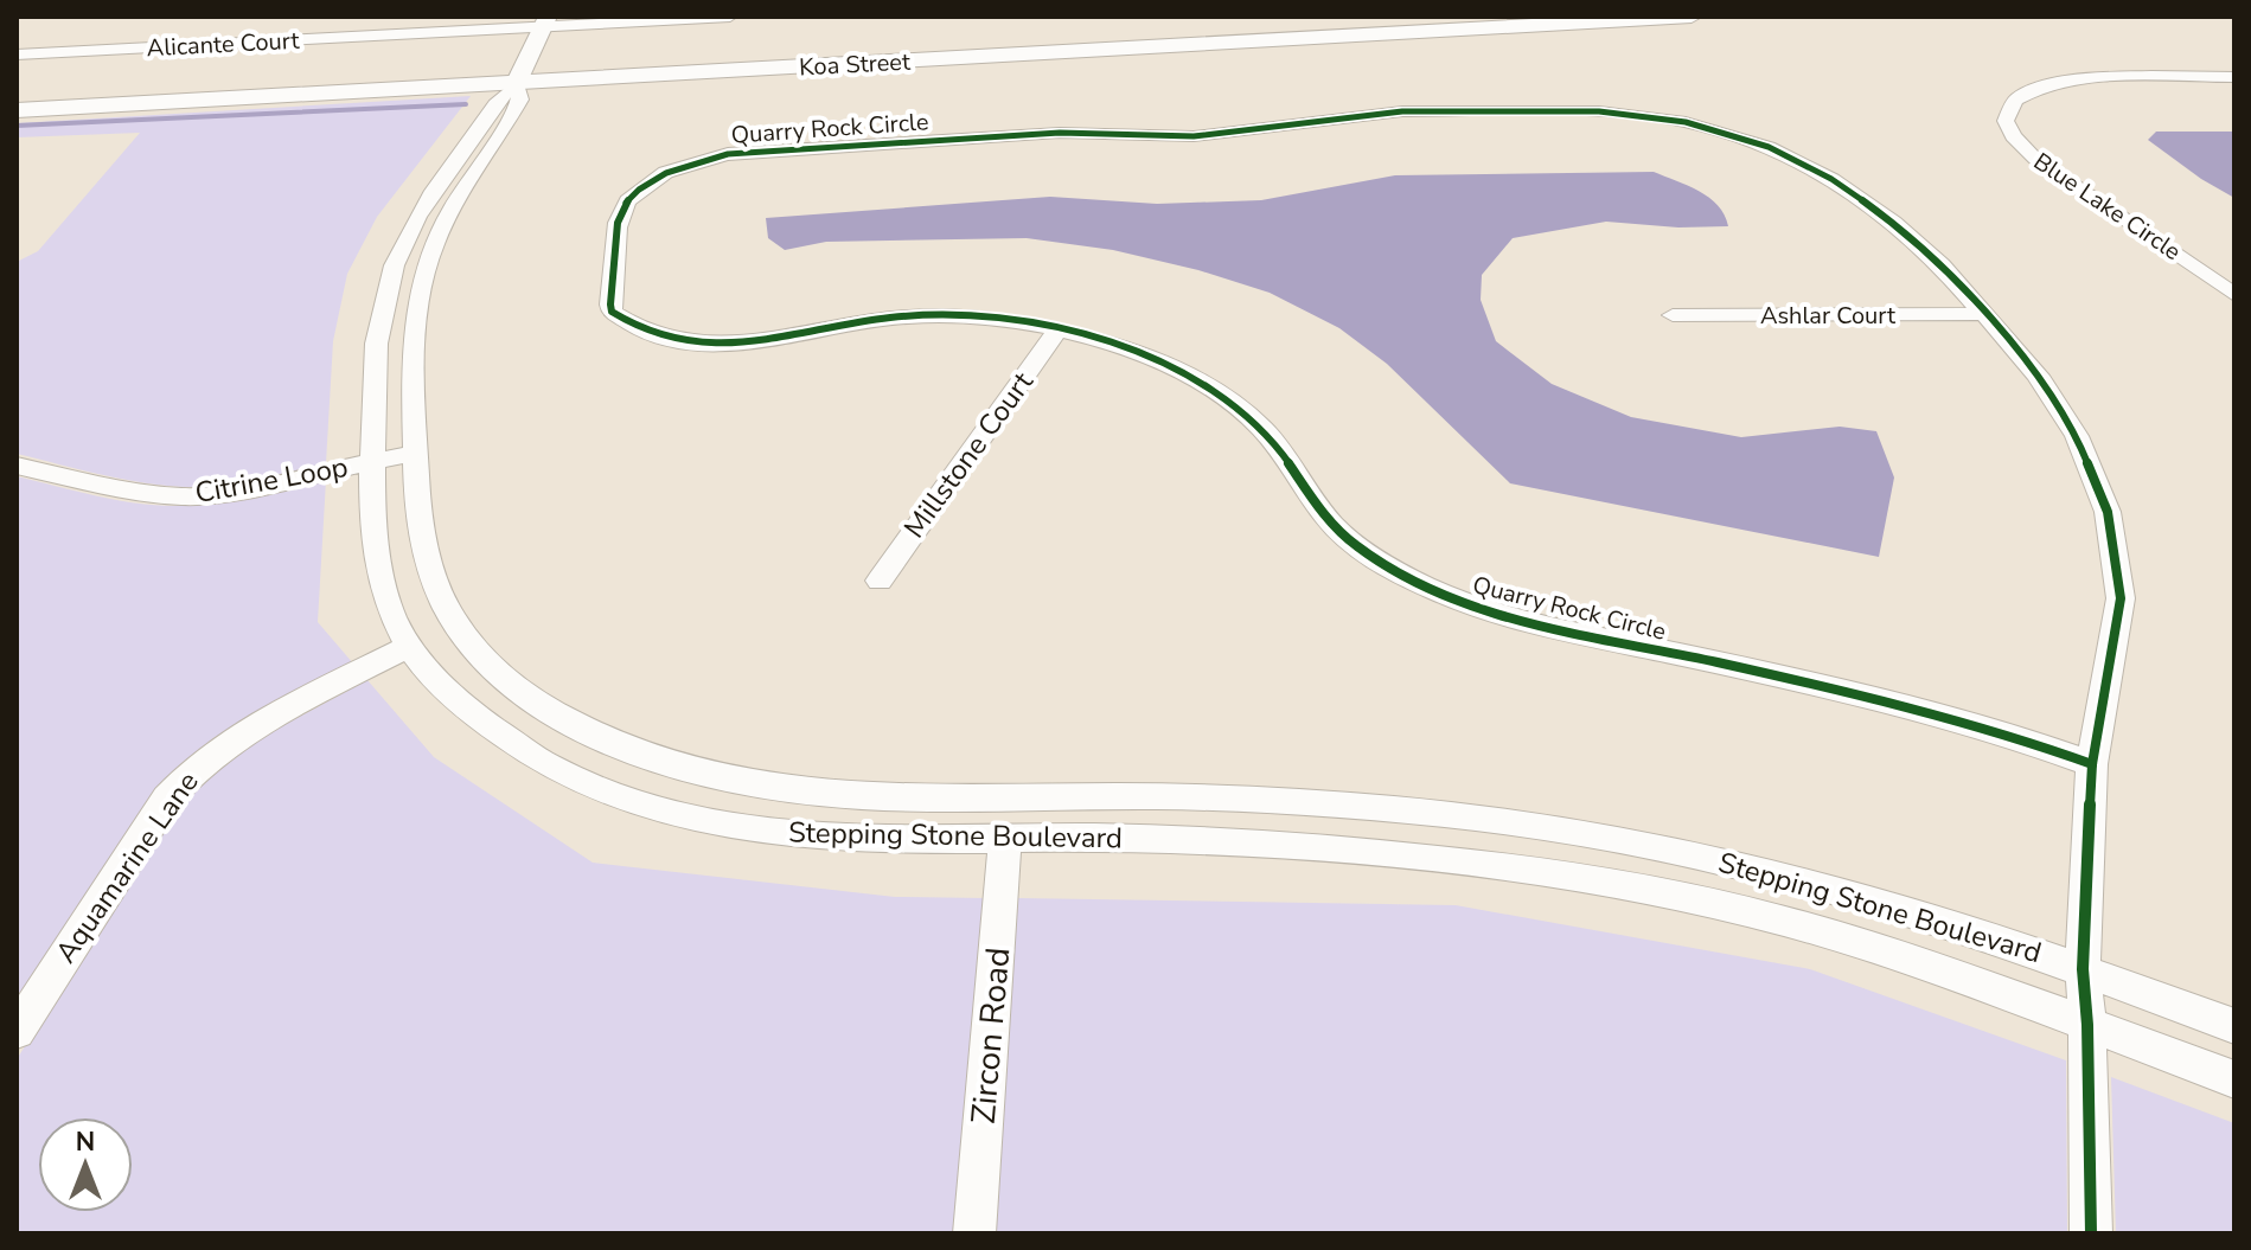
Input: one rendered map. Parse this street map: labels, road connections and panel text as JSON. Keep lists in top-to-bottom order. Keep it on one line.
{"streets":{"main road":["Koa Street"],"street":["Alicante Court","Quarry Rock Circle","Blue Lake Circle","Ashlar Court","Millstone Court","Citrine Loop","Stepping Stone Boulevard","Aquamarine Lane","Zircon Road"]},"crossings":[["Koa Street","Stepping Stone Boulevard"],["Quarry Rock Circle","Ashlar Court"],["Quarry Rock Circle","Millstone Court"],["Quarry Rock Circle","Stepping Stone Boulevard"],["Citrine Loop","Stepping Stone Boulevard"],["Stepping Stone Boulevard","Aquamarine Lane"],["Stepping Stone Boulevard","Zircon Road"]],"north":"top"}
